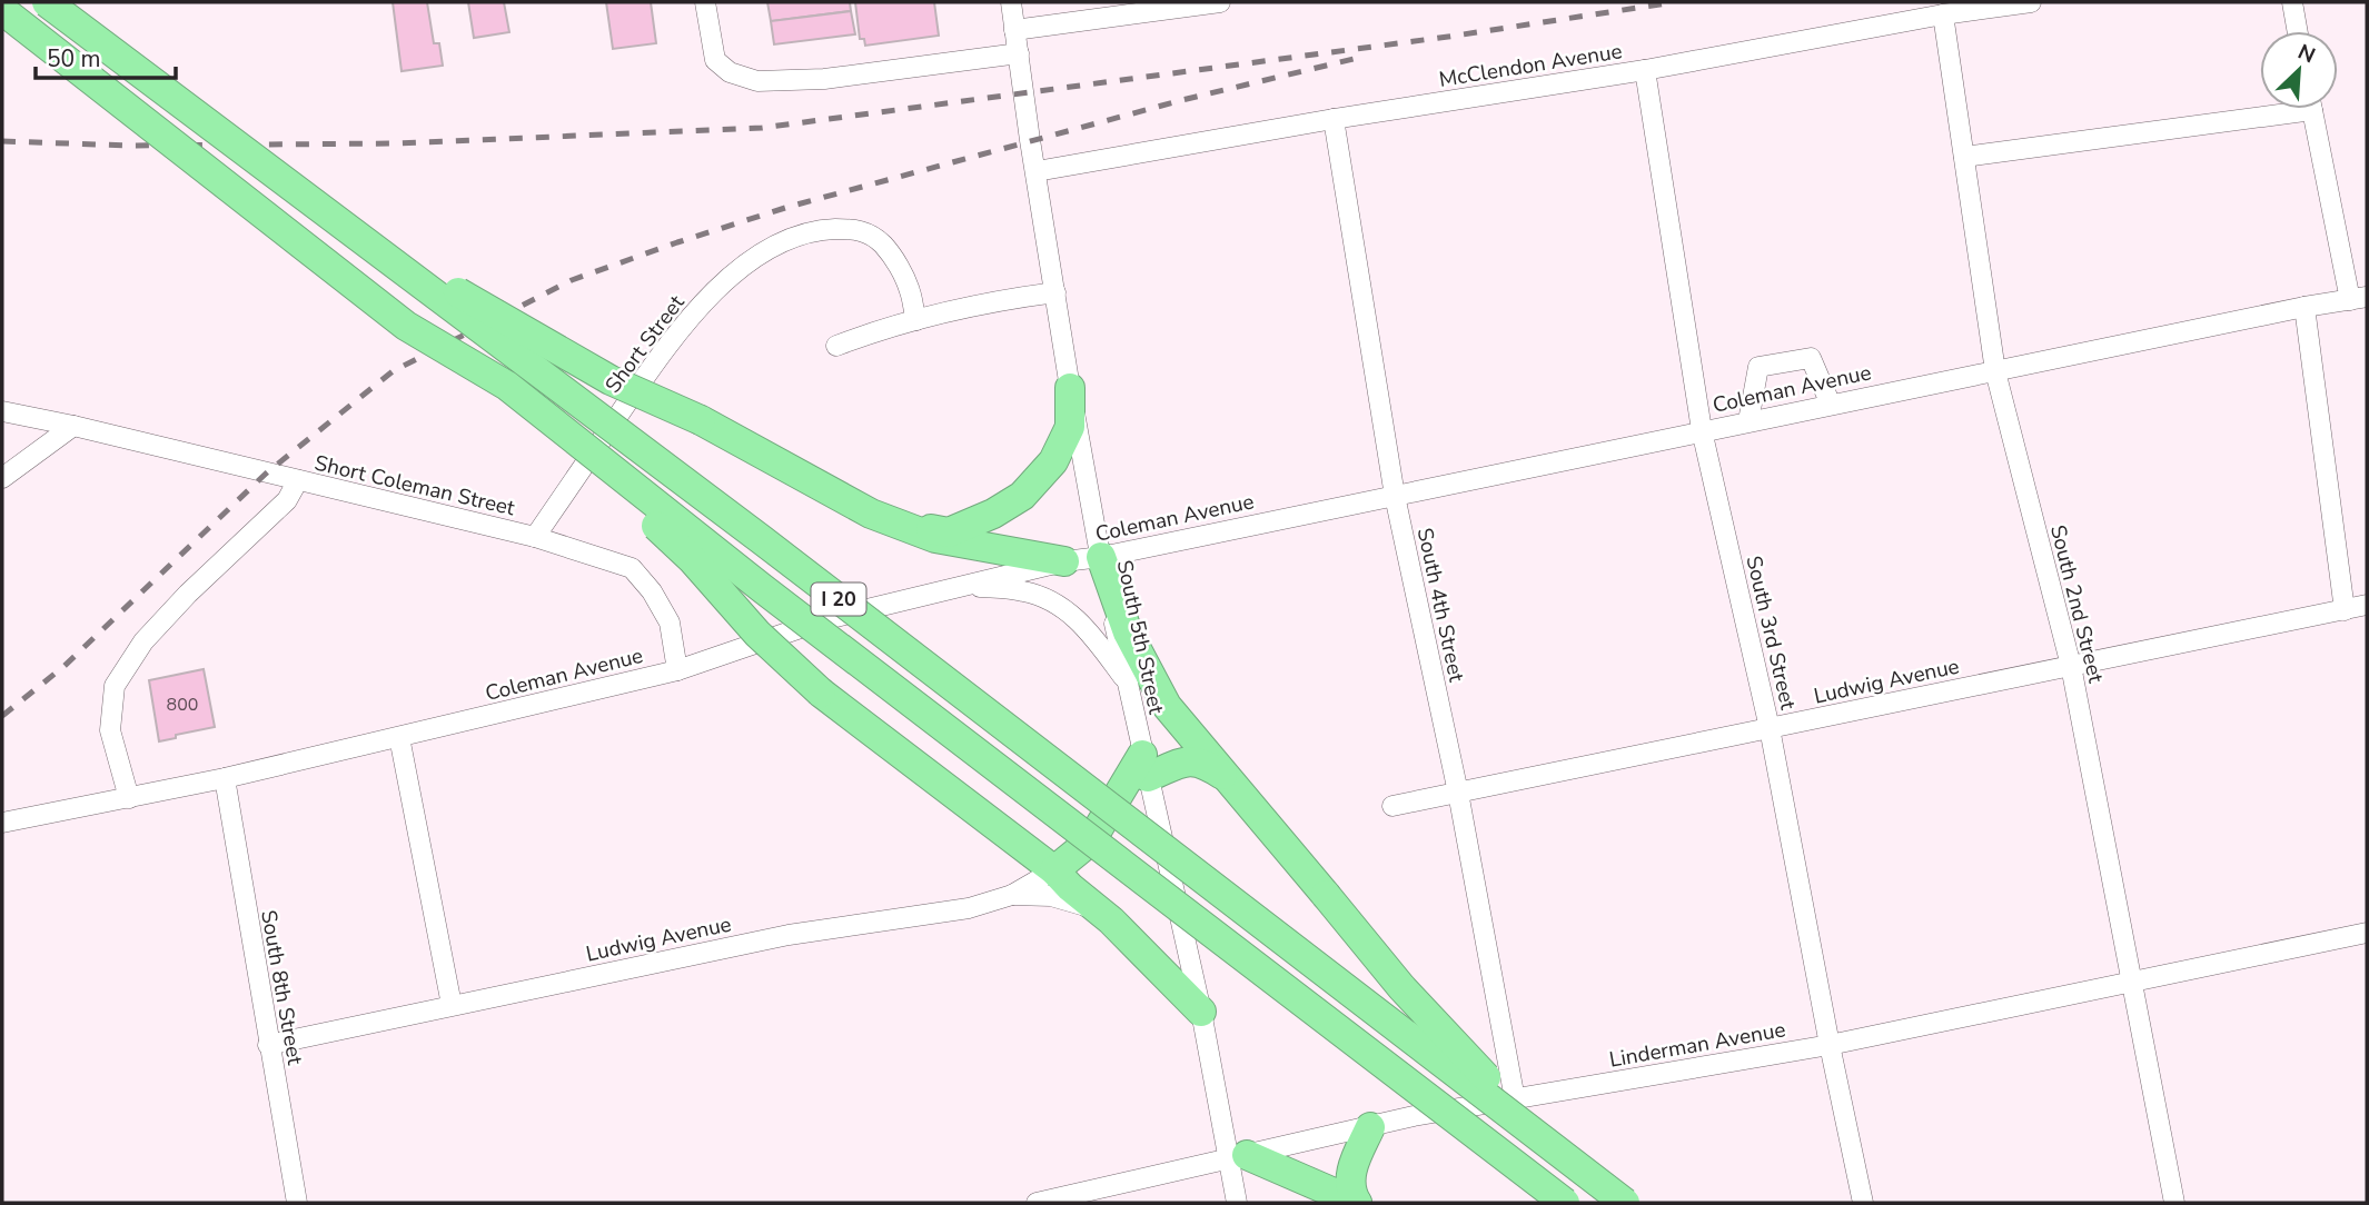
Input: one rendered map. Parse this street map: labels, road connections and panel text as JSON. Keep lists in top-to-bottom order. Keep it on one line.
{"streets":{"highway":["I 20"],"street":["McClendon Avenue","Short Street","Coleman Avenue","Short Coleman Street","South 2nd Street","South 4th Street","South 3rd Street","South 5th Street","Ludwig Avenue","South 8th Street","Linderman Avenue"]},"crossings":[["McClendon Avenue","South 2nd Street"],["McClendon Avenue","South 4th Street"],["McClendon Avenue","South 3rd Street"],["McClendon Avenue","South 5th Street"],["Short Street","Short Coleman Street"],["Coleman Avenue","Short Coleman Street"],["Coleman Avenue","South 2nd Street"],["Coleman Avenue","South 4th Street"],["Coleman Avenue","South 3rd Street"],["Coleman Avenue","South 5th Street"],["Coleman Avenue","South 8th Street"],["South 2nd Street","Ludwig Avenue"],["South 2nd Street","Linderman Avenue"],["South 4th Street","Ludwig Avenue"],["South 4th Street","Linderman Avenue"],["South 3rd Street","Ludwig Avenue"],["South 3rd Street","Linderman Avenue"],["South 5th Street","Linderman Avenue"],["Ludwig Avenue","South 8th Street"]],"house_numbers":["800"],"scale_bar":"50 m","north":"top right"}
